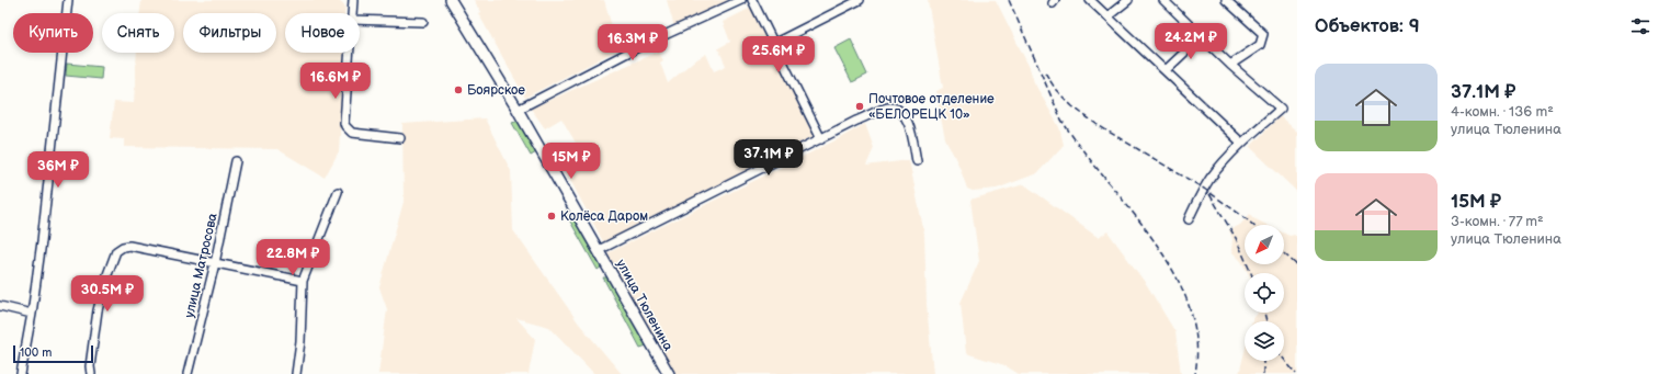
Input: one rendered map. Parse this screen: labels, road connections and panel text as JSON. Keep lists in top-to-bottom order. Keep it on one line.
{"streets":{"main road":["улица Тюленина"],"street":["улица Матросова"]},"places":["Боярское","Почтовое отделение «БЕЛОРЕЦК 10»","Колёса Даром"],"scale_bar":"100 m","north":"bottom left","page":{"heading":"Объектов: 9","chip":["Купить","Снять","Фильтры","Новое"],"price":["24.2M ₽","16.3M ₽","25.6M ₽","16.6M ₽","37.1M ₽","15M ₽","36M ₽","22.8M ₽","30.5M ₽"],"list":[{"name":"37.1M ₽","note":"4-комн. · 136 m² · улица Тюленина"},{"name":"15M ₽","note":"3-комн. · 77 m² · улица Тюленина"}],"scale":"100 m"}}
